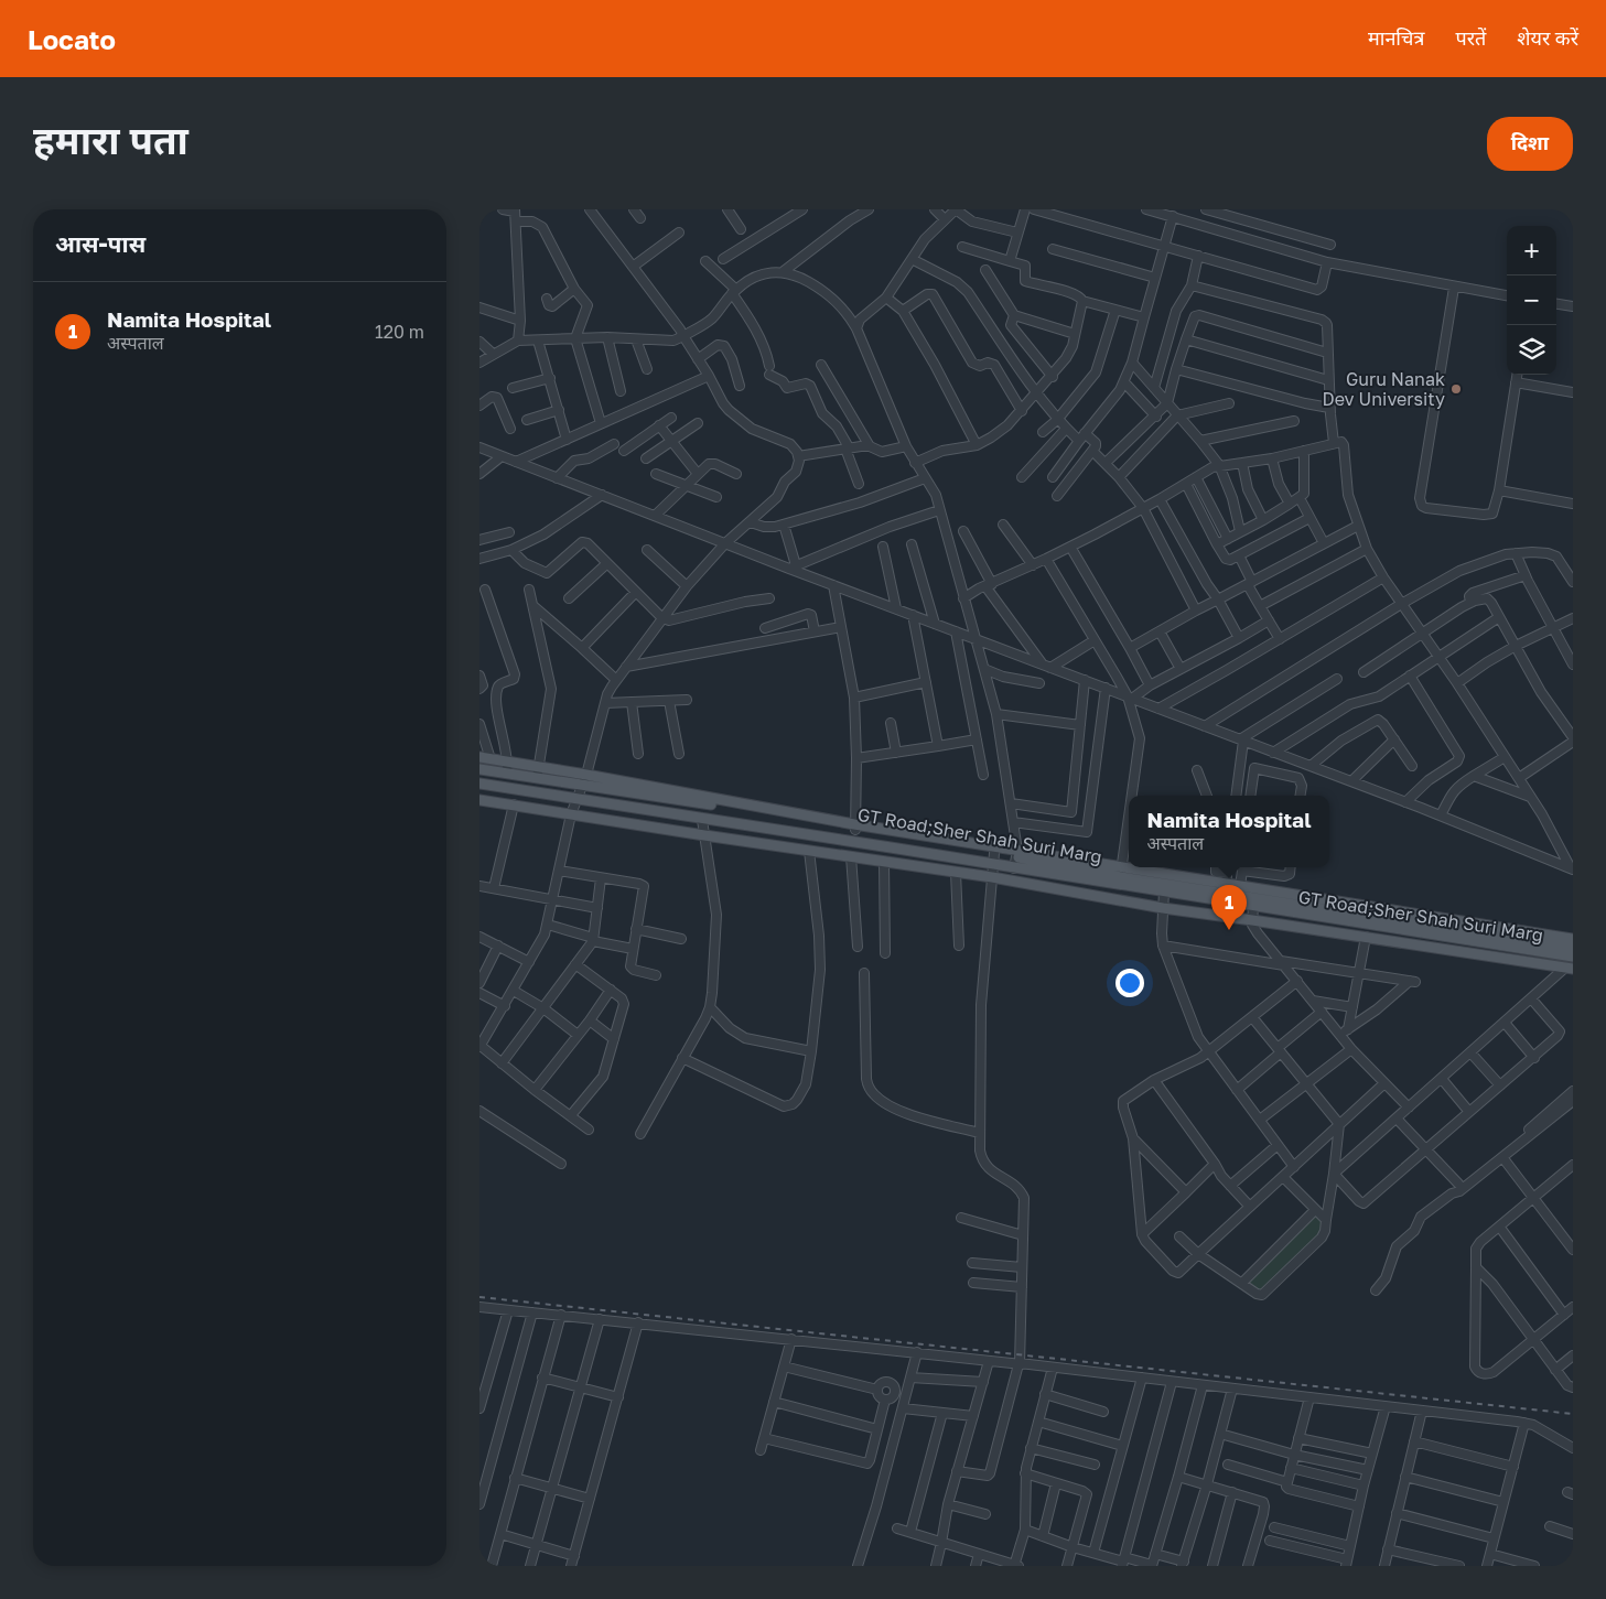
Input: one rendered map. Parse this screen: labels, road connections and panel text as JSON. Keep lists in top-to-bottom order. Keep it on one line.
{"streets":{"main road":["GT Road;Sher Shah Suri Marg"]},"places":["Guru Nanak Dev University"],"page":{"header":"Locato","nav":["मानचित्र","परतें","शेयर करें"],"title":"हमारा पता","buttons":"दिशा","heading":"आस-पास","map_buttons":["+","−"],"list":[{"mark":"1","name":"Namita Hospital","note":"अस्पताल","value":"120 m"}],"popup":["Namita Hospital","अस्पताल"],"pins":"1"}}
